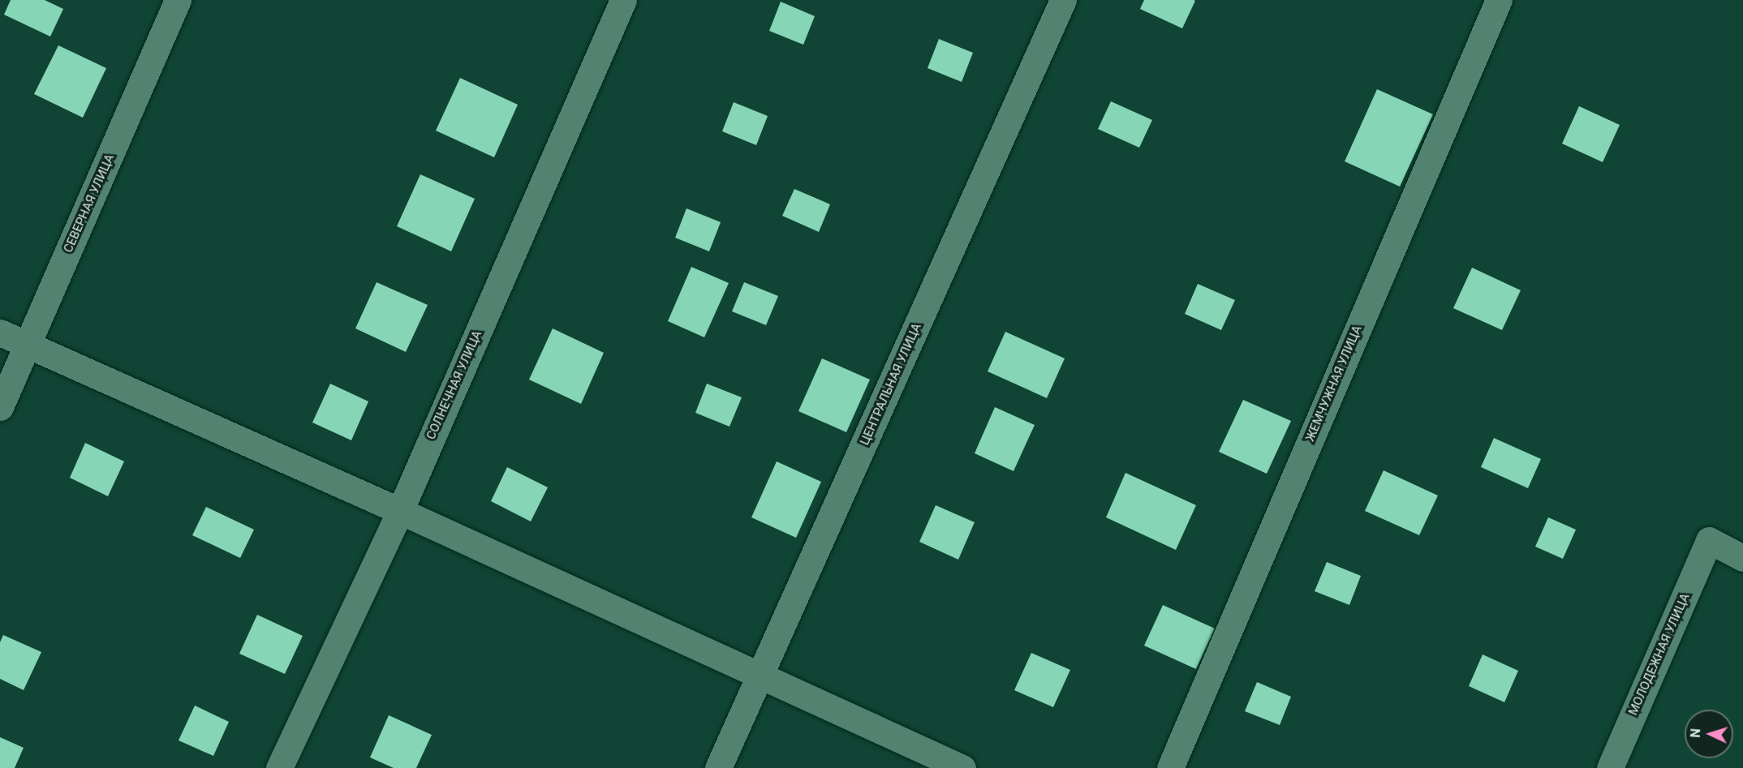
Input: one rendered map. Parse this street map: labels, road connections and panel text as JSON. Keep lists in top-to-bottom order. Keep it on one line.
{"streets":{"street":["СЕВЕРНАЯ УЛИЦА","ЖЕМЧУЖНАЯ УЛИЦА","ЦЕНТРАЛЬНАЯ УЛИЦА","СОЛНЕЧНАЯ УЛИЦА","МОЛОДЕЖНАЯ УЛИЦА"]},"north":"left"}
